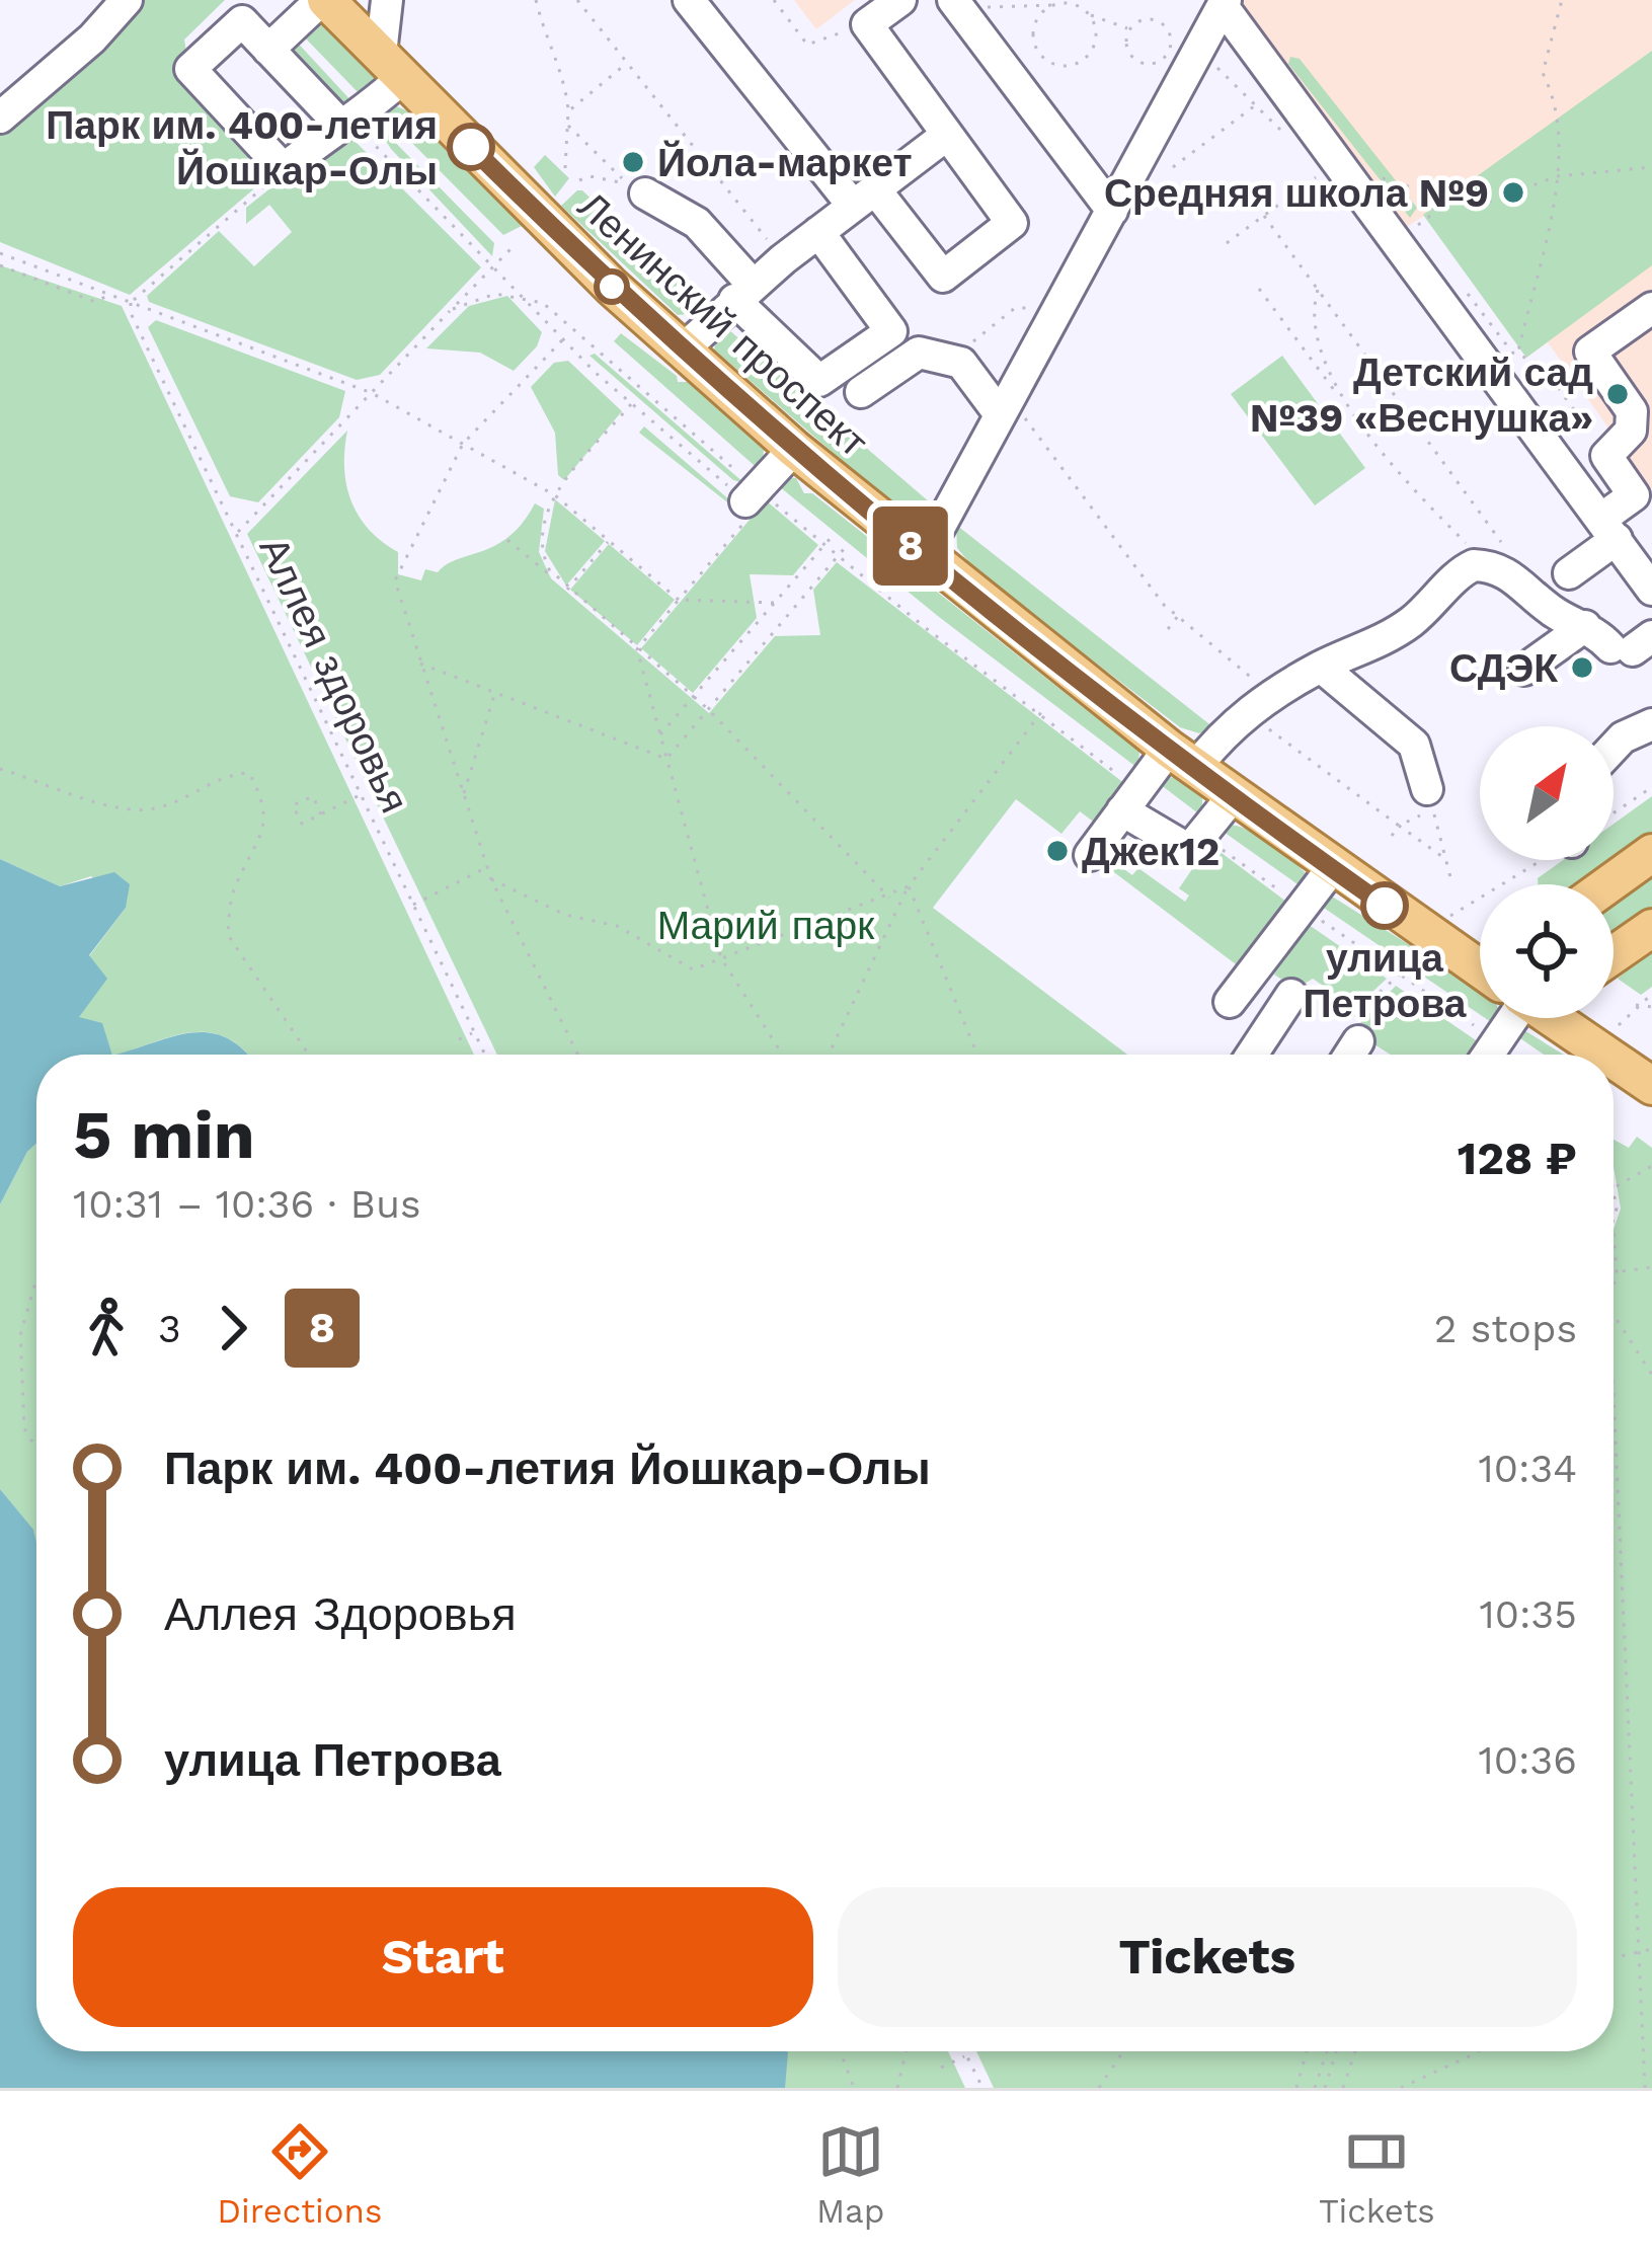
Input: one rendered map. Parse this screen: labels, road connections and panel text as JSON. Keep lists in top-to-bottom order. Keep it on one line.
{"streets":{"main road":["Ленинский проспект"],"path":["Аллея здоровья"]},"parks":["Марий парк"],"places":["Парк им. 400-летия Йошкар-Олы","Йола-маркет","Средняя школа №9","Детский сад №39 «Веснушка»","СДЭК","Джек12","улица Петрова"],"lines":["bus line 8"],"north":"top right","page":{"on_map":"8","heading":["5 min","10:31 – 10:36 · Bus","128 ₽"],"legs":["3","8","2 stops"],"list":[{"name":"Парк им. 400-летия Йошкар-Олы","value":"10:34"},{"name":"Аллея Здоровья","value":"10:35"},{"name":"улица Петрова","value":"10:36"}],"buttons":["Start","Tickets"],"tabs":["Directions","Map","Tickets"]}}
